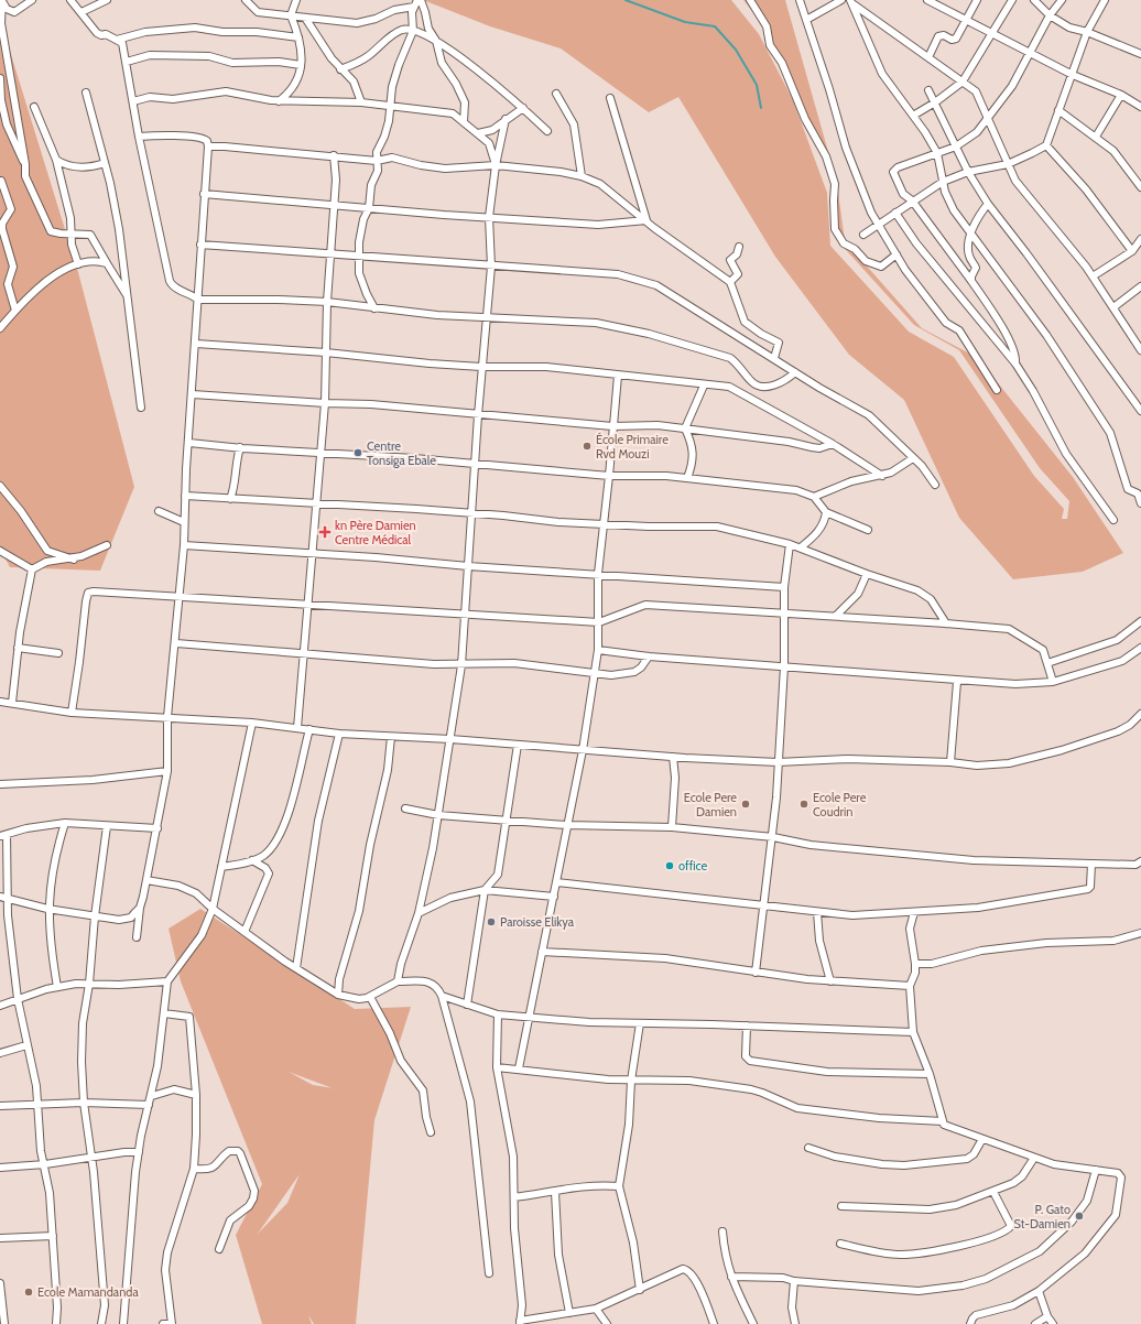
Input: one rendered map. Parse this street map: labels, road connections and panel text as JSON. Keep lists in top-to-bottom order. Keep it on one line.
{"places":{"other":["École Primaire Rvd Mouzi","Centre Tonsiga Ebale","Ecole Pere Damien","Ecole Pere Coudrin","office","Paroisse Elikya","P. Gato St-Damien","Ecole Mamandanda"],"health":["kn Père Damien Centre Médical"]}}
